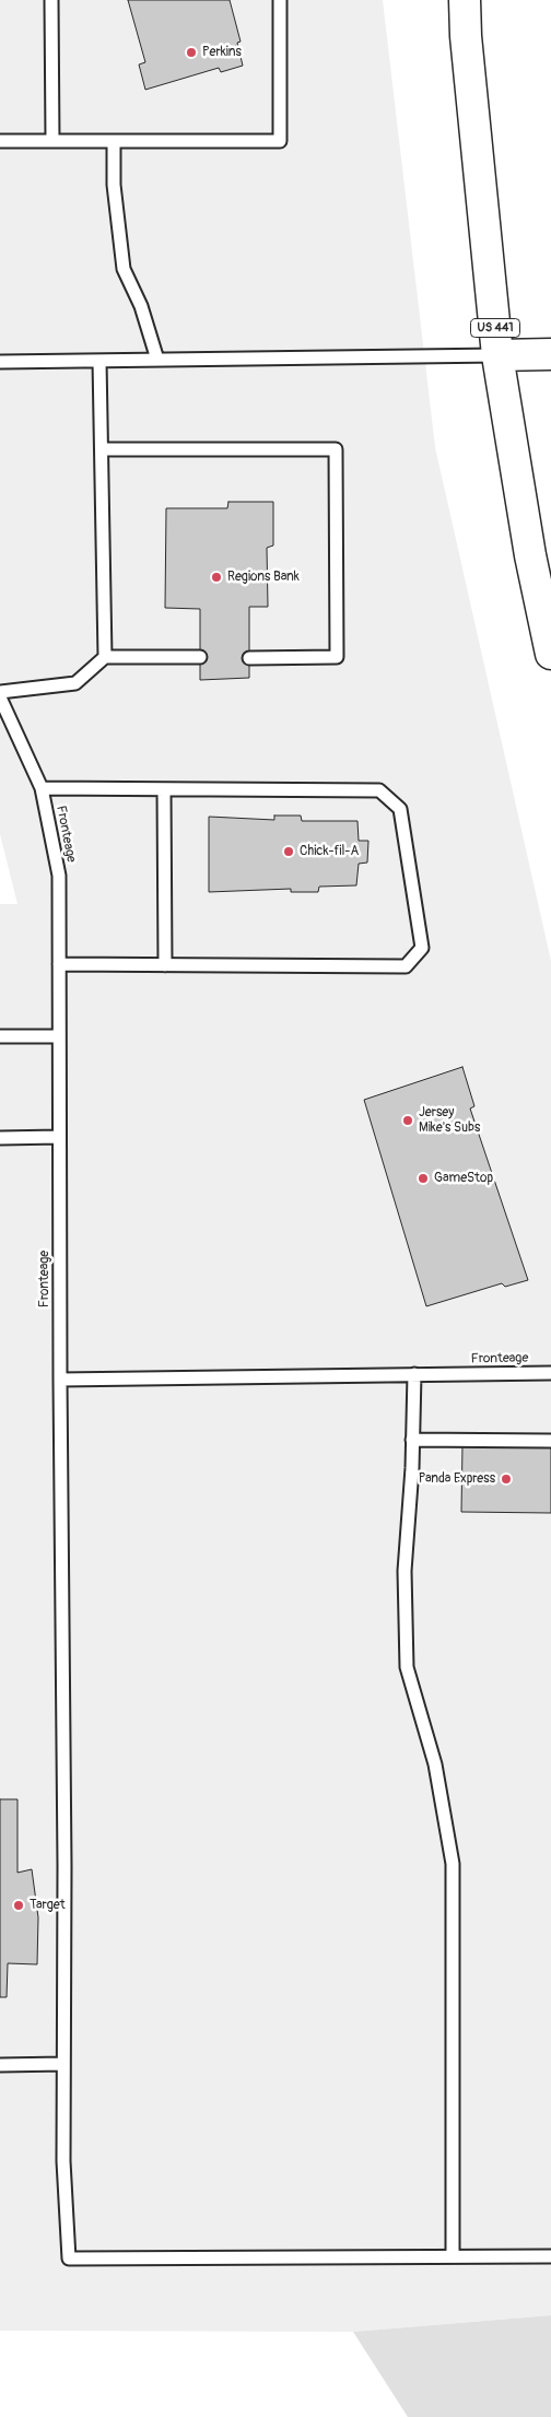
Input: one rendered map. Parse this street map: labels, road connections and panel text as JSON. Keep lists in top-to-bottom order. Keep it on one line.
{"streets":{"main road":["US 441"],"lane":["Fronteage"]},"places":["Perkins","Regions Bank","Chick-fil-A","Jersey Mike's Subs","GameStop","Panda Express","Target"]}
